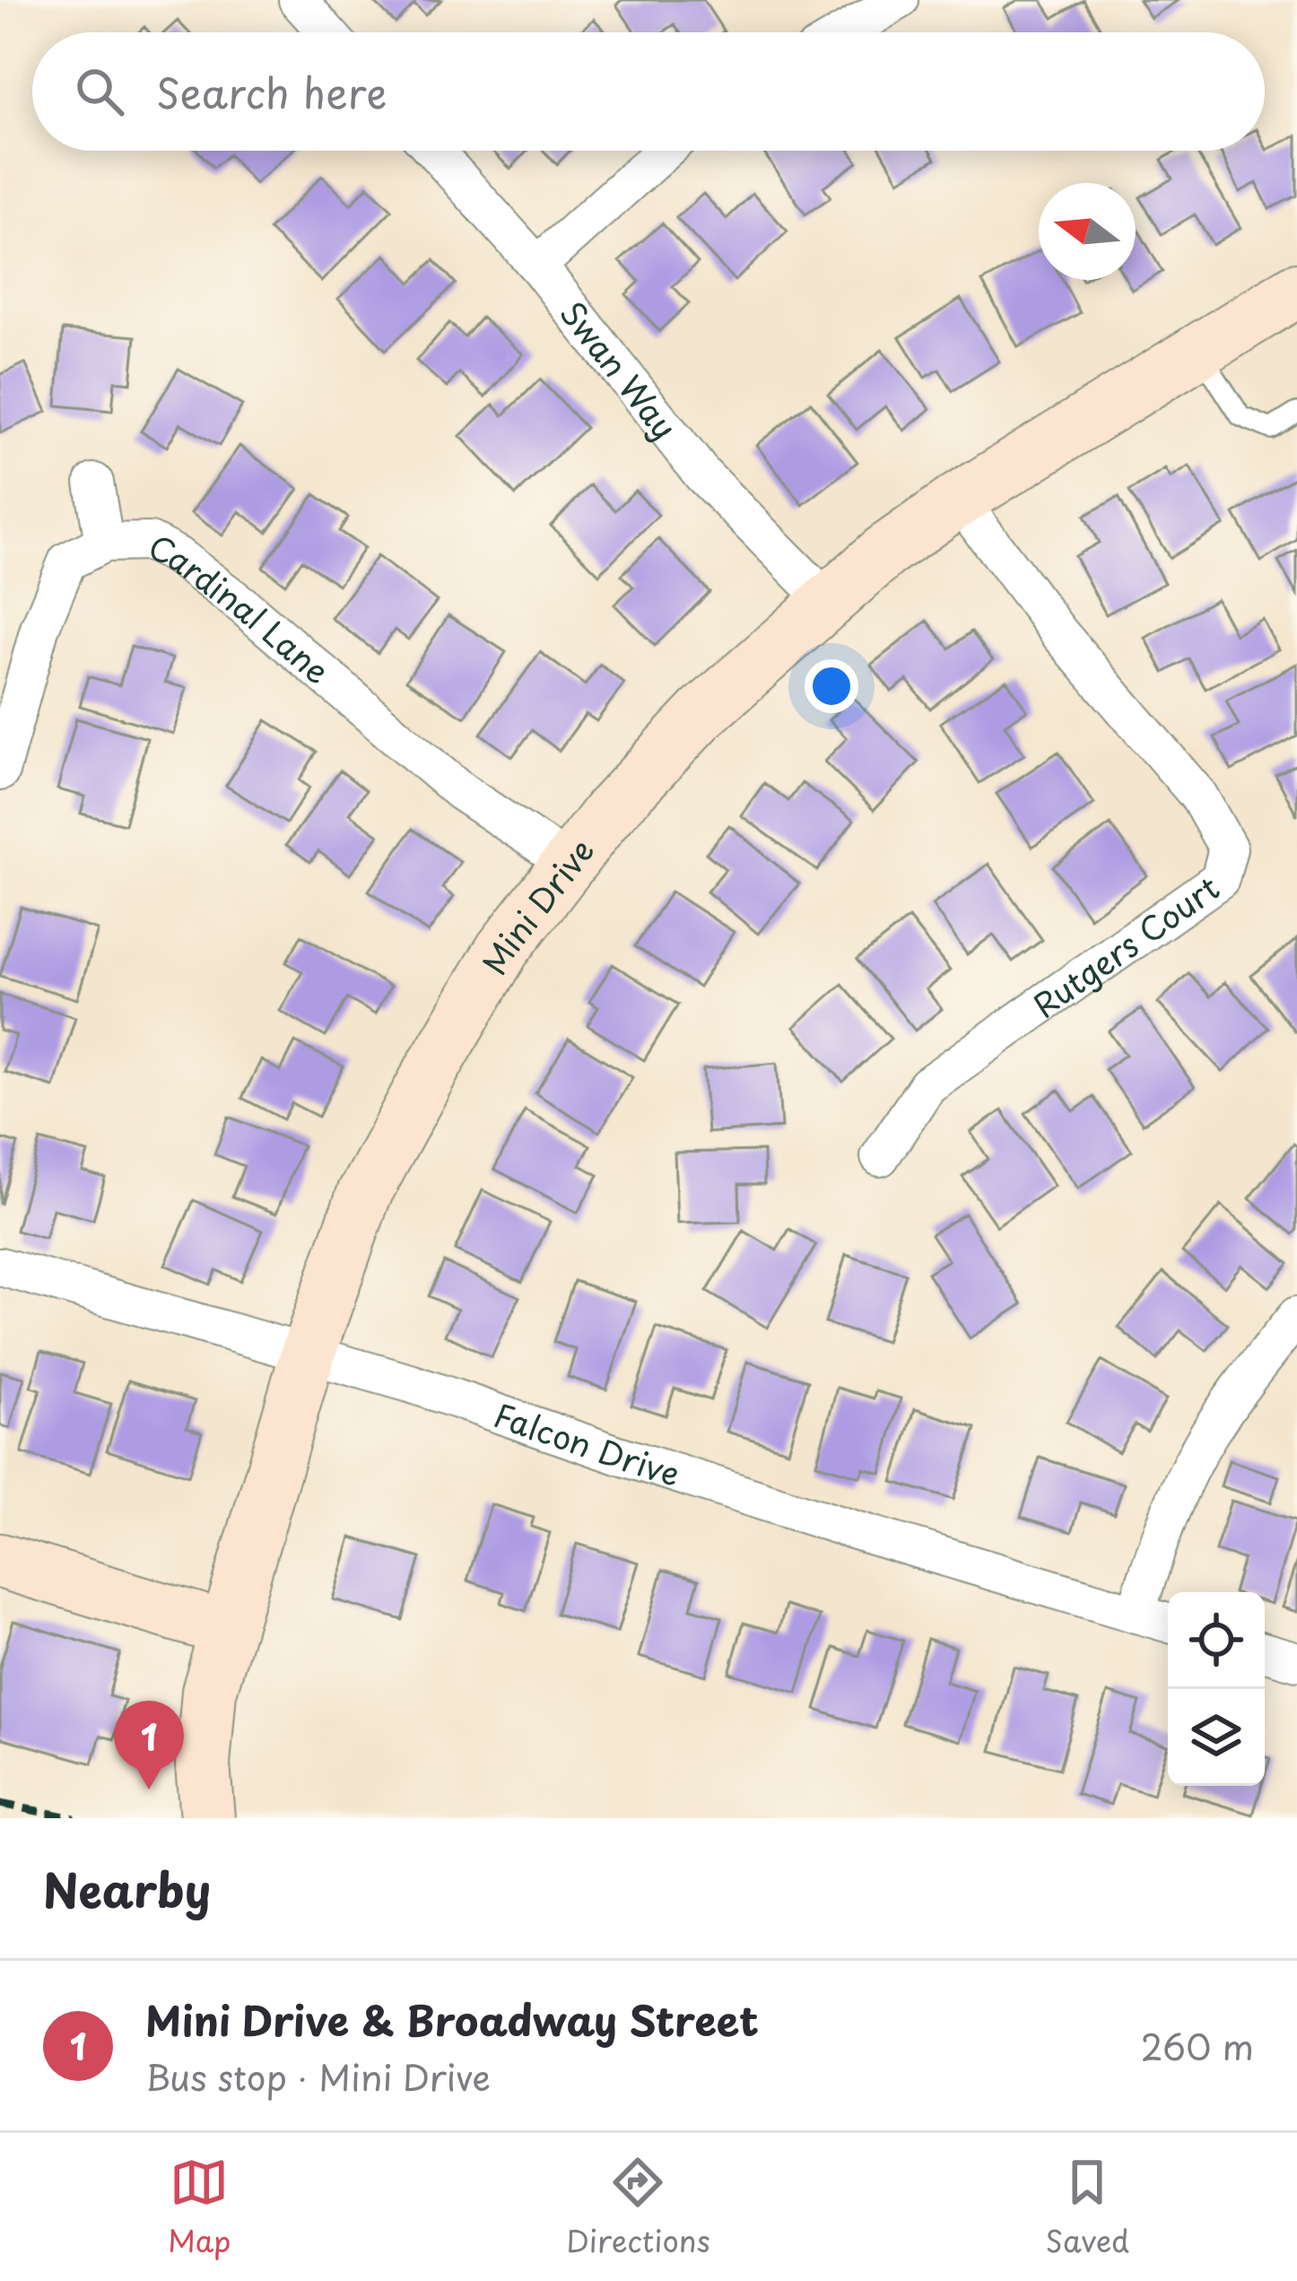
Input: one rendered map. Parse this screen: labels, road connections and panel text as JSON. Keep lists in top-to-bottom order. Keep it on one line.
{"streets":{"street":["Swan Way","Cardinal Lane","Mini Drive","Rutgers Court","Falcon Drive"]},"crossings":[["Swan Way","Mini Drive"],["Cardinal Lane","Mini Drive"],["Mini Drive","Rutgers Court"],["Mini Drive","Falcon Drive"]],"north":"left","page":{"search":"Search here","pins":"1","heading":"Nearby","list":[{"mark":"1","name":"Mini Drive & Broadway Street","note":"Bus stop · Mini Drive","value":"260 m"}],"nav":["Map","Directions","Saved"]}}
